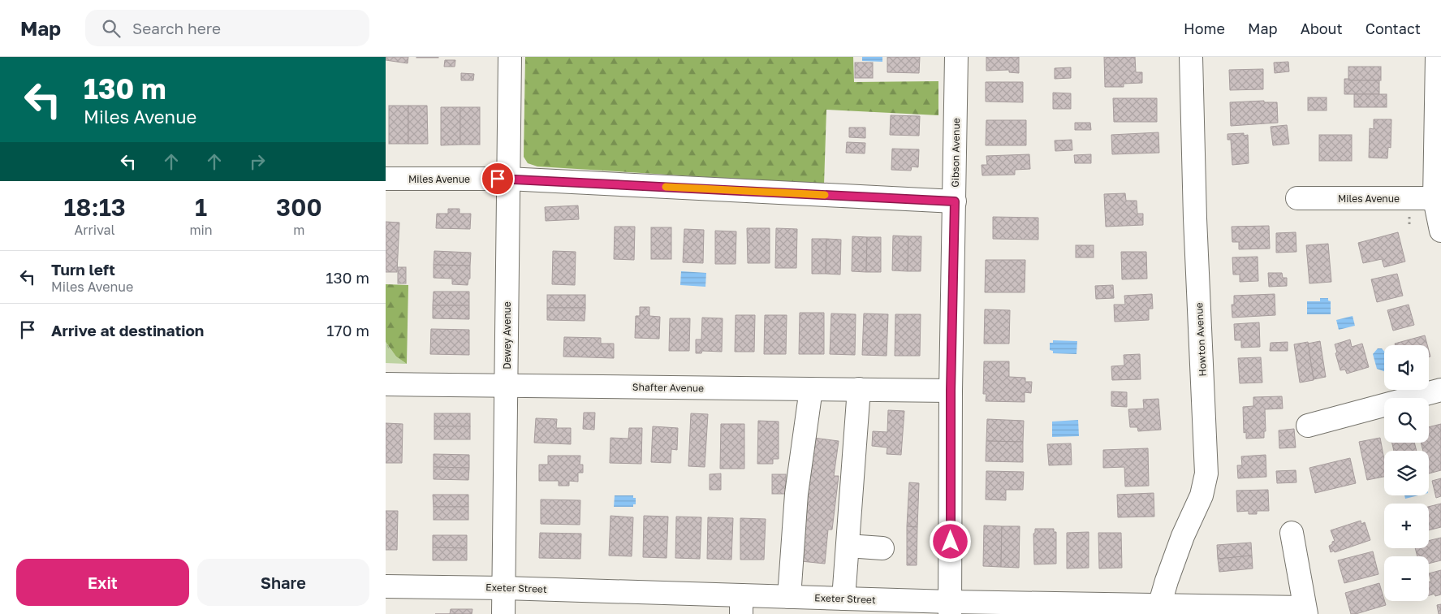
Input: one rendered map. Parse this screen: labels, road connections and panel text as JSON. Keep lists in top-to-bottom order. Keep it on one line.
{"streets":{"street":["Gibson Avenue","Miles Avenue","Dewey Avenue","Howton Avenue","Shafter Avenue","Exeter Street"]},"crossings":[["Gibson Avenue","Miles Avenue"],["Gibson Avenue","Shafter Avenue"],["Gibson Avenue","Exeter Street"],["Miles Avenue","Dewey Avenue"],["Dewey Avenue","Shafter Avenue"],["Dewey Avenue","Exeter Street"],["Howton Avenue","Exeter Street"]],"page":{"header":"Map","search":"Search here","nav":["Home","Map","About","Contact"],"turn":["130 m","Miles Avenue"],"eta":["18:13","Arrival","1","min","300","m"],"list":[{"name":"Turn left","note":"Miles Avenue","value":"130 m"},{"name":"Arrive at destination","value":"170 m"}],"map_buttons":["+","−"],"buttons":["Exit","Share"]}}
